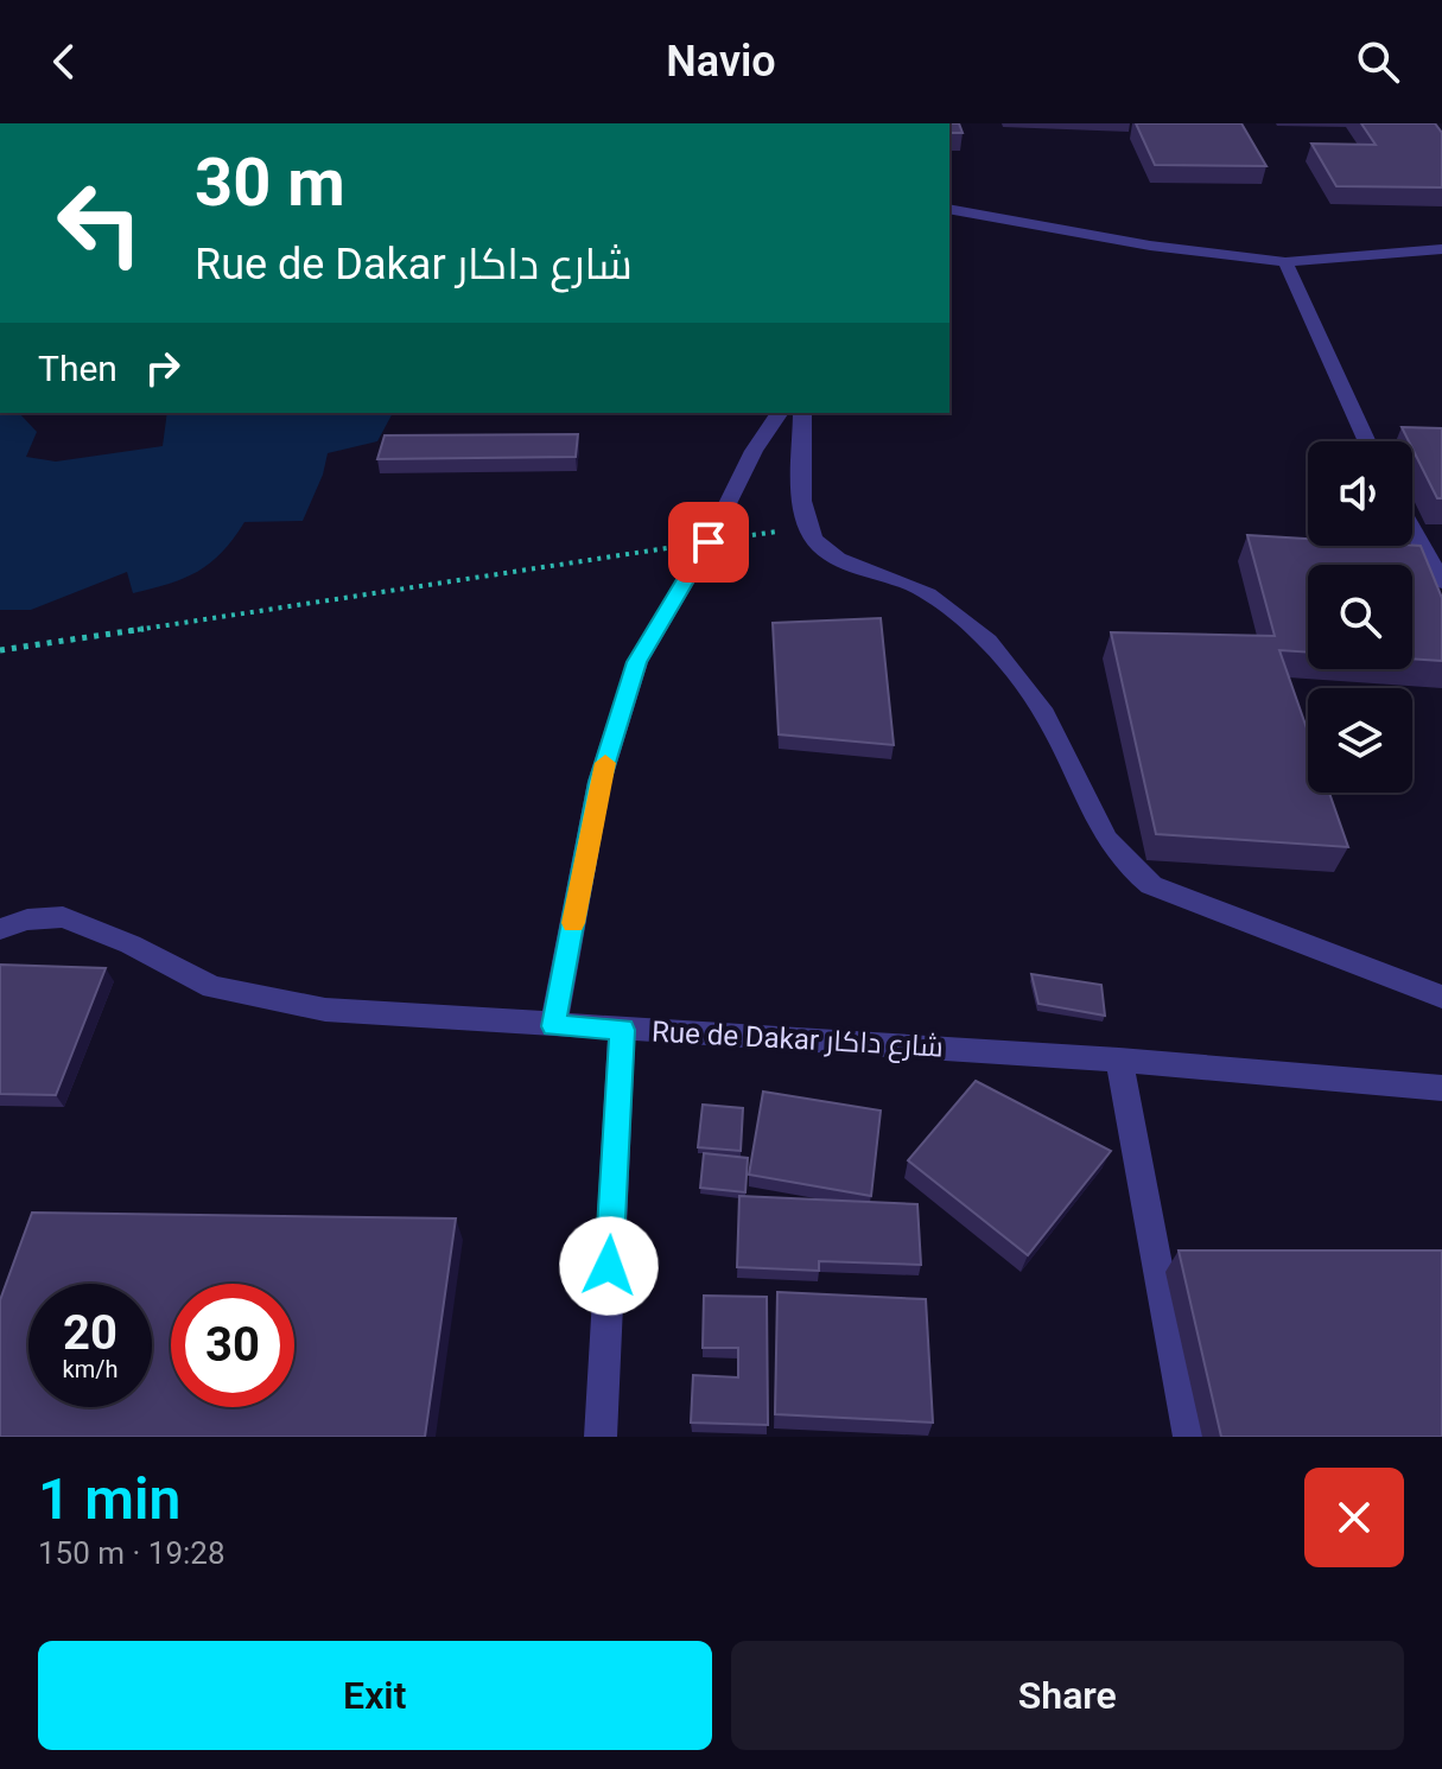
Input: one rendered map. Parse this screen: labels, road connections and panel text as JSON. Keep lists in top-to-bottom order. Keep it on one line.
{"streets":{"street":["Rue de Dakar شارع داكار"]},"page":{"header":"Navio","turn":["30 m","Rue de Dakar شارع داكار"],"then":"Then","speed":"20 km/h","limit":"30","heading":["1 min","150 m · 19:28"],"buttons":["Exit","Share"]}}
